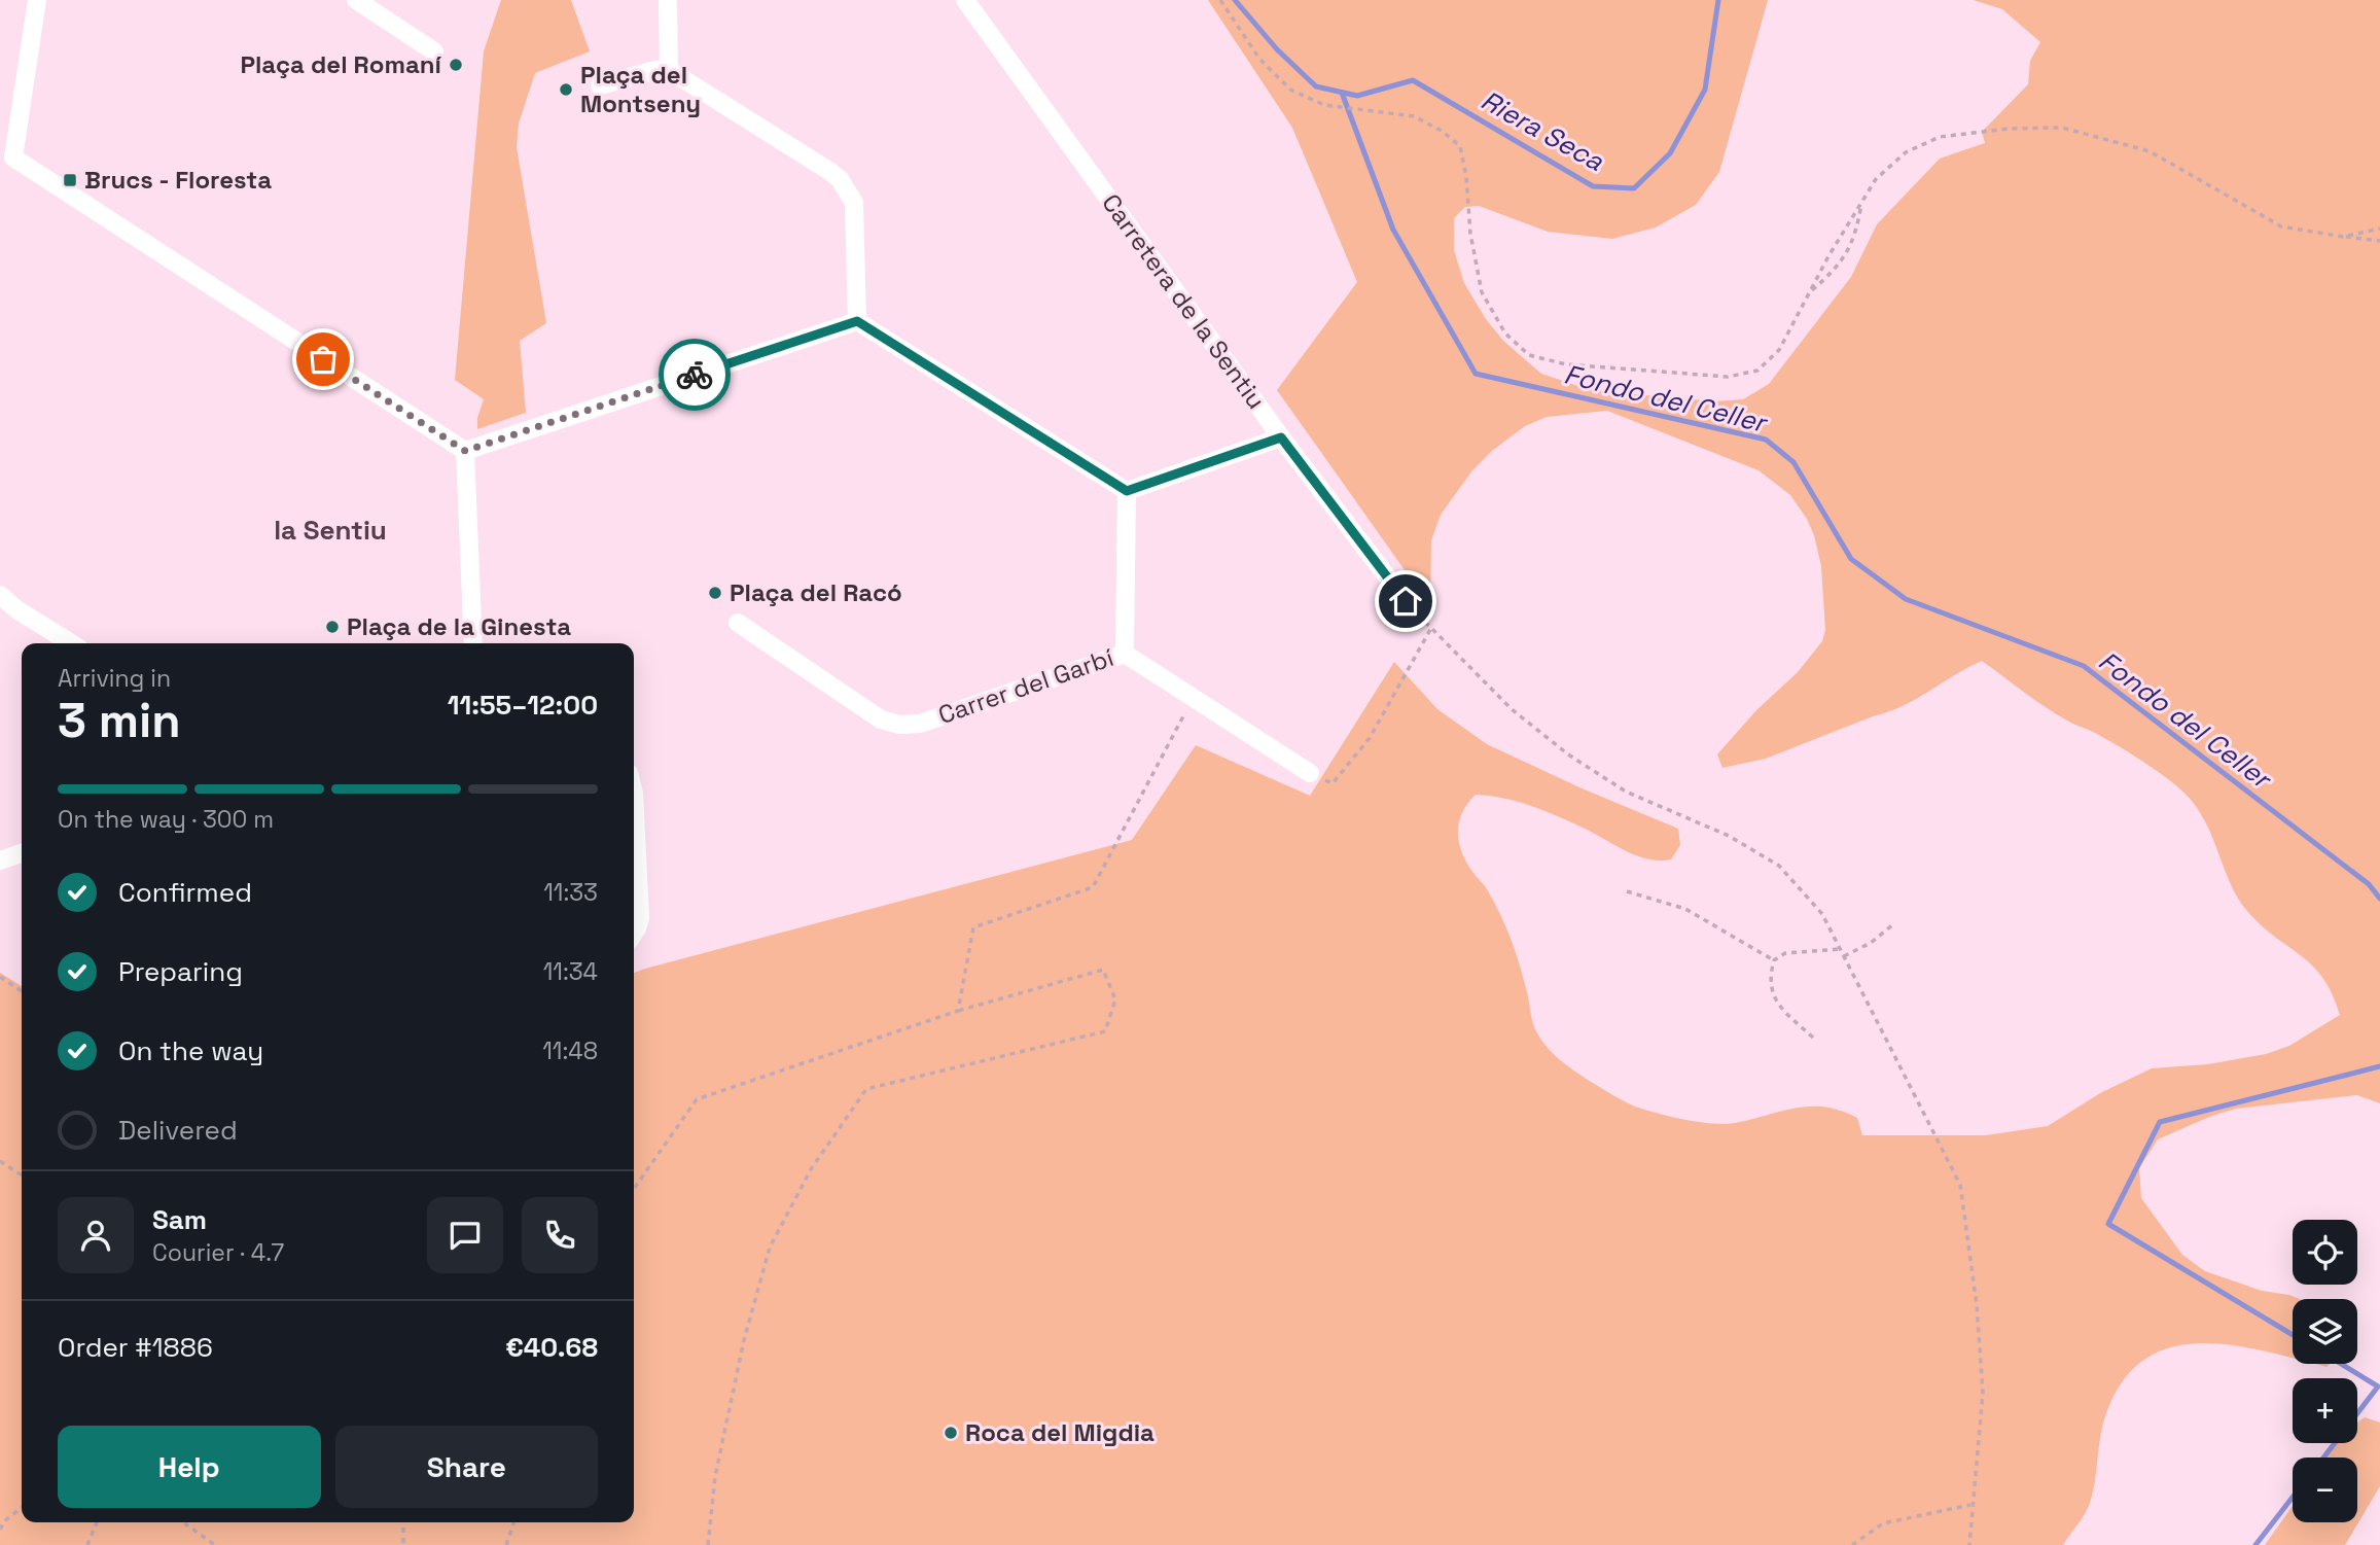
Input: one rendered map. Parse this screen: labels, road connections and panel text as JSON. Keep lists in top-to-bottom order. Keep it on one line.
{"streets":{"street":["Carretera de la Sentiu","Carrer del Garbí"]},"districts":["la Sentiu"],"water":["Riera Seca","Fondo del Celler"],"places":{"other":["Plaça del Romaní","Plaça del Montseny","Plaça del Racó","Plaça de la Ginesta","Roca del Migdia"],"transit":["Brucs - Floresta"]},"page":{"heading":["3 min","Arriving in","11:55–12:00"],"panel":["Sam","Courier · 4.7","Order #1886","€40.68"],"bar":"On the way · 300 m","list":[["Confirmed","11:33"],["Preparing","11:34"],["On the way","11:48"],"Delivered"],"map_buttons":["+","−"],"buttons":["Help","Share"]}}
